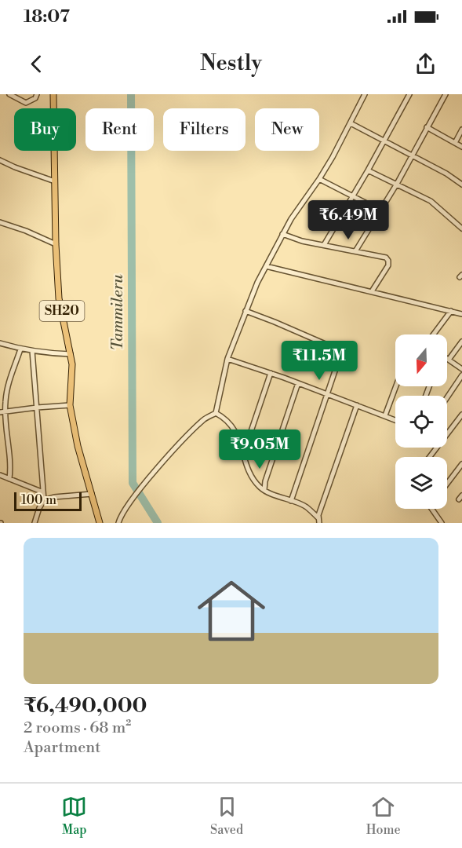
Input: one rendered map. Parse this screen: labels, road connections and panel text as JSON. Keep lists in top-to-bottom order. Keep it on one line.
{"streets":{"main road":["SH20"]},"water":["Tammileru"],"scale_bar":"100 m","north":"bottom","page":{"status":"18:07","header":"Nestly","chip":["Buy","Rent","Filters","New"],"price":["₹6.49M","₹11.5M","₹9.05M"],"scale":"100 m","list":[{"name":"₹6,490,000","note":"2 rooms · 68 m² · Apartment"}],"tabs":["Map","Saved","Home"]}}
